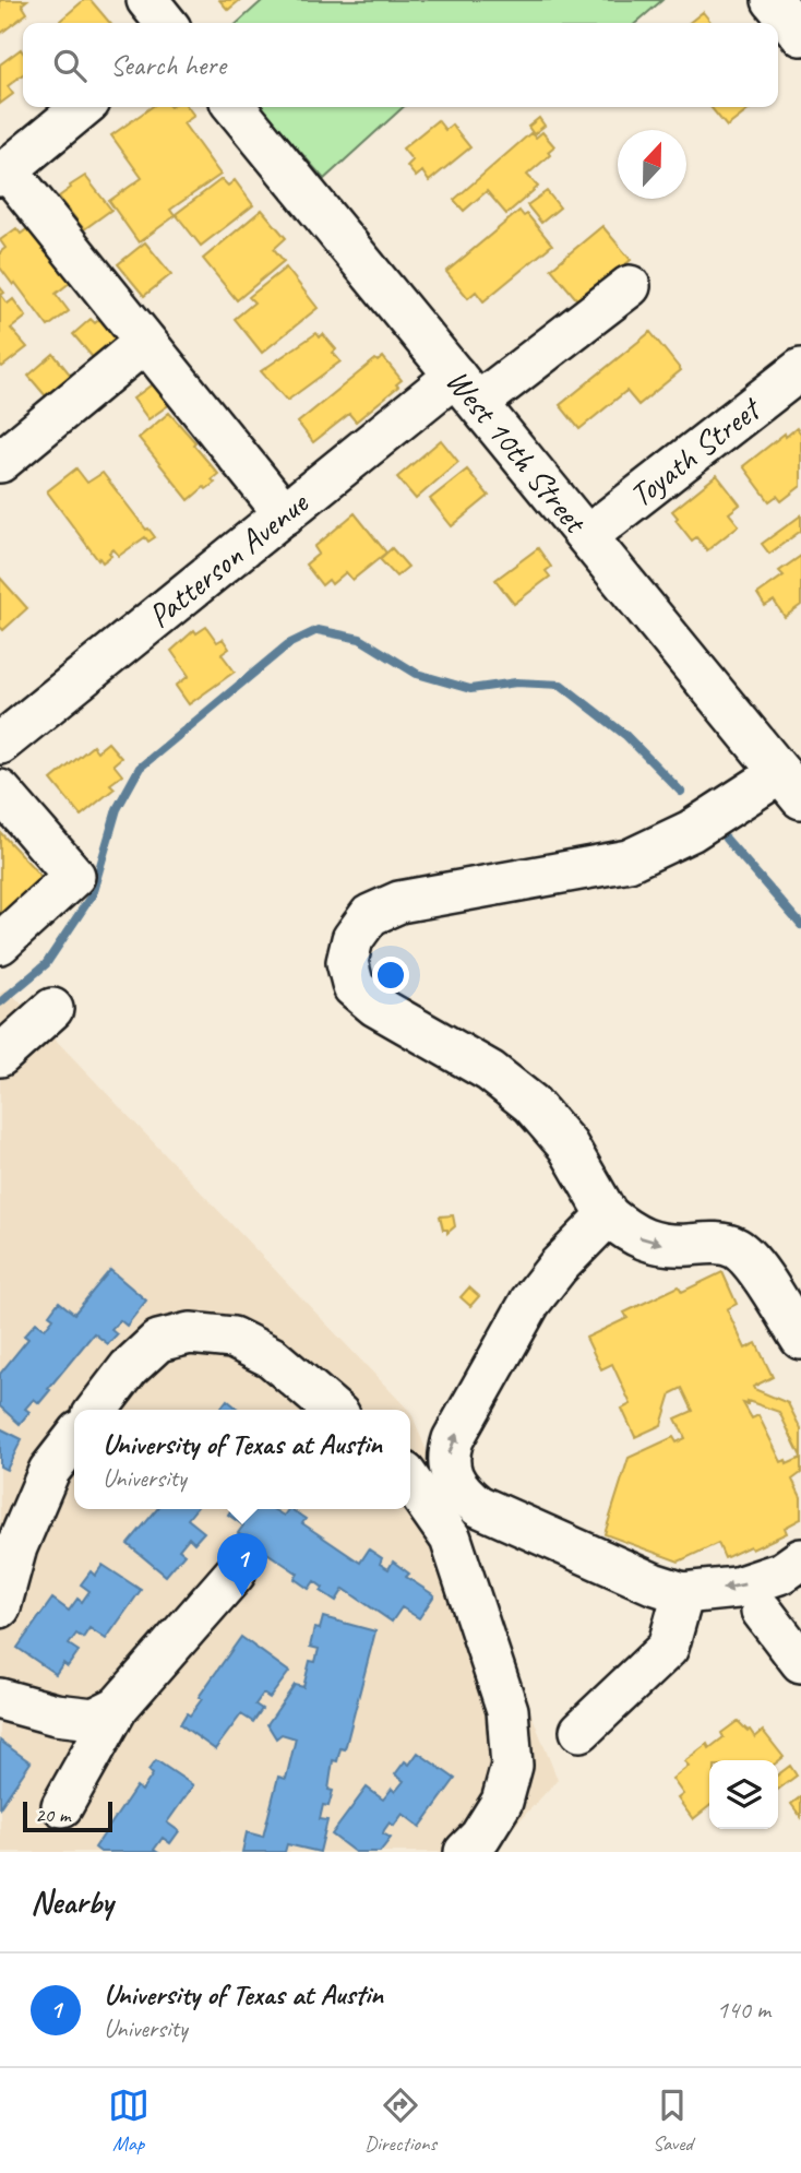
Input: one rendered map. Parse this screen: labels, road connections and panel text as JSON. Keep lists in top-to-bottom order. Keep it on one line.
{"streets":{"street":["West 10th Street","Toyath Street","Patterson Avenue"]},"crossings":[["West 10th Street","Toyath Street"],["West 10th Street","Patterson Avenue"]],"scale_bar":"20 m","north":"top","page":{"search":"Search here","popup":["University of Texas at Austin","University"],"pins":"1","scale":"20 m","heading":"Nearby","list":[{"mark":"1","name":"University of Texas at Austin","note":"University","value":"140 m"}],"nav":["Map","Directions","Saved"]}}
